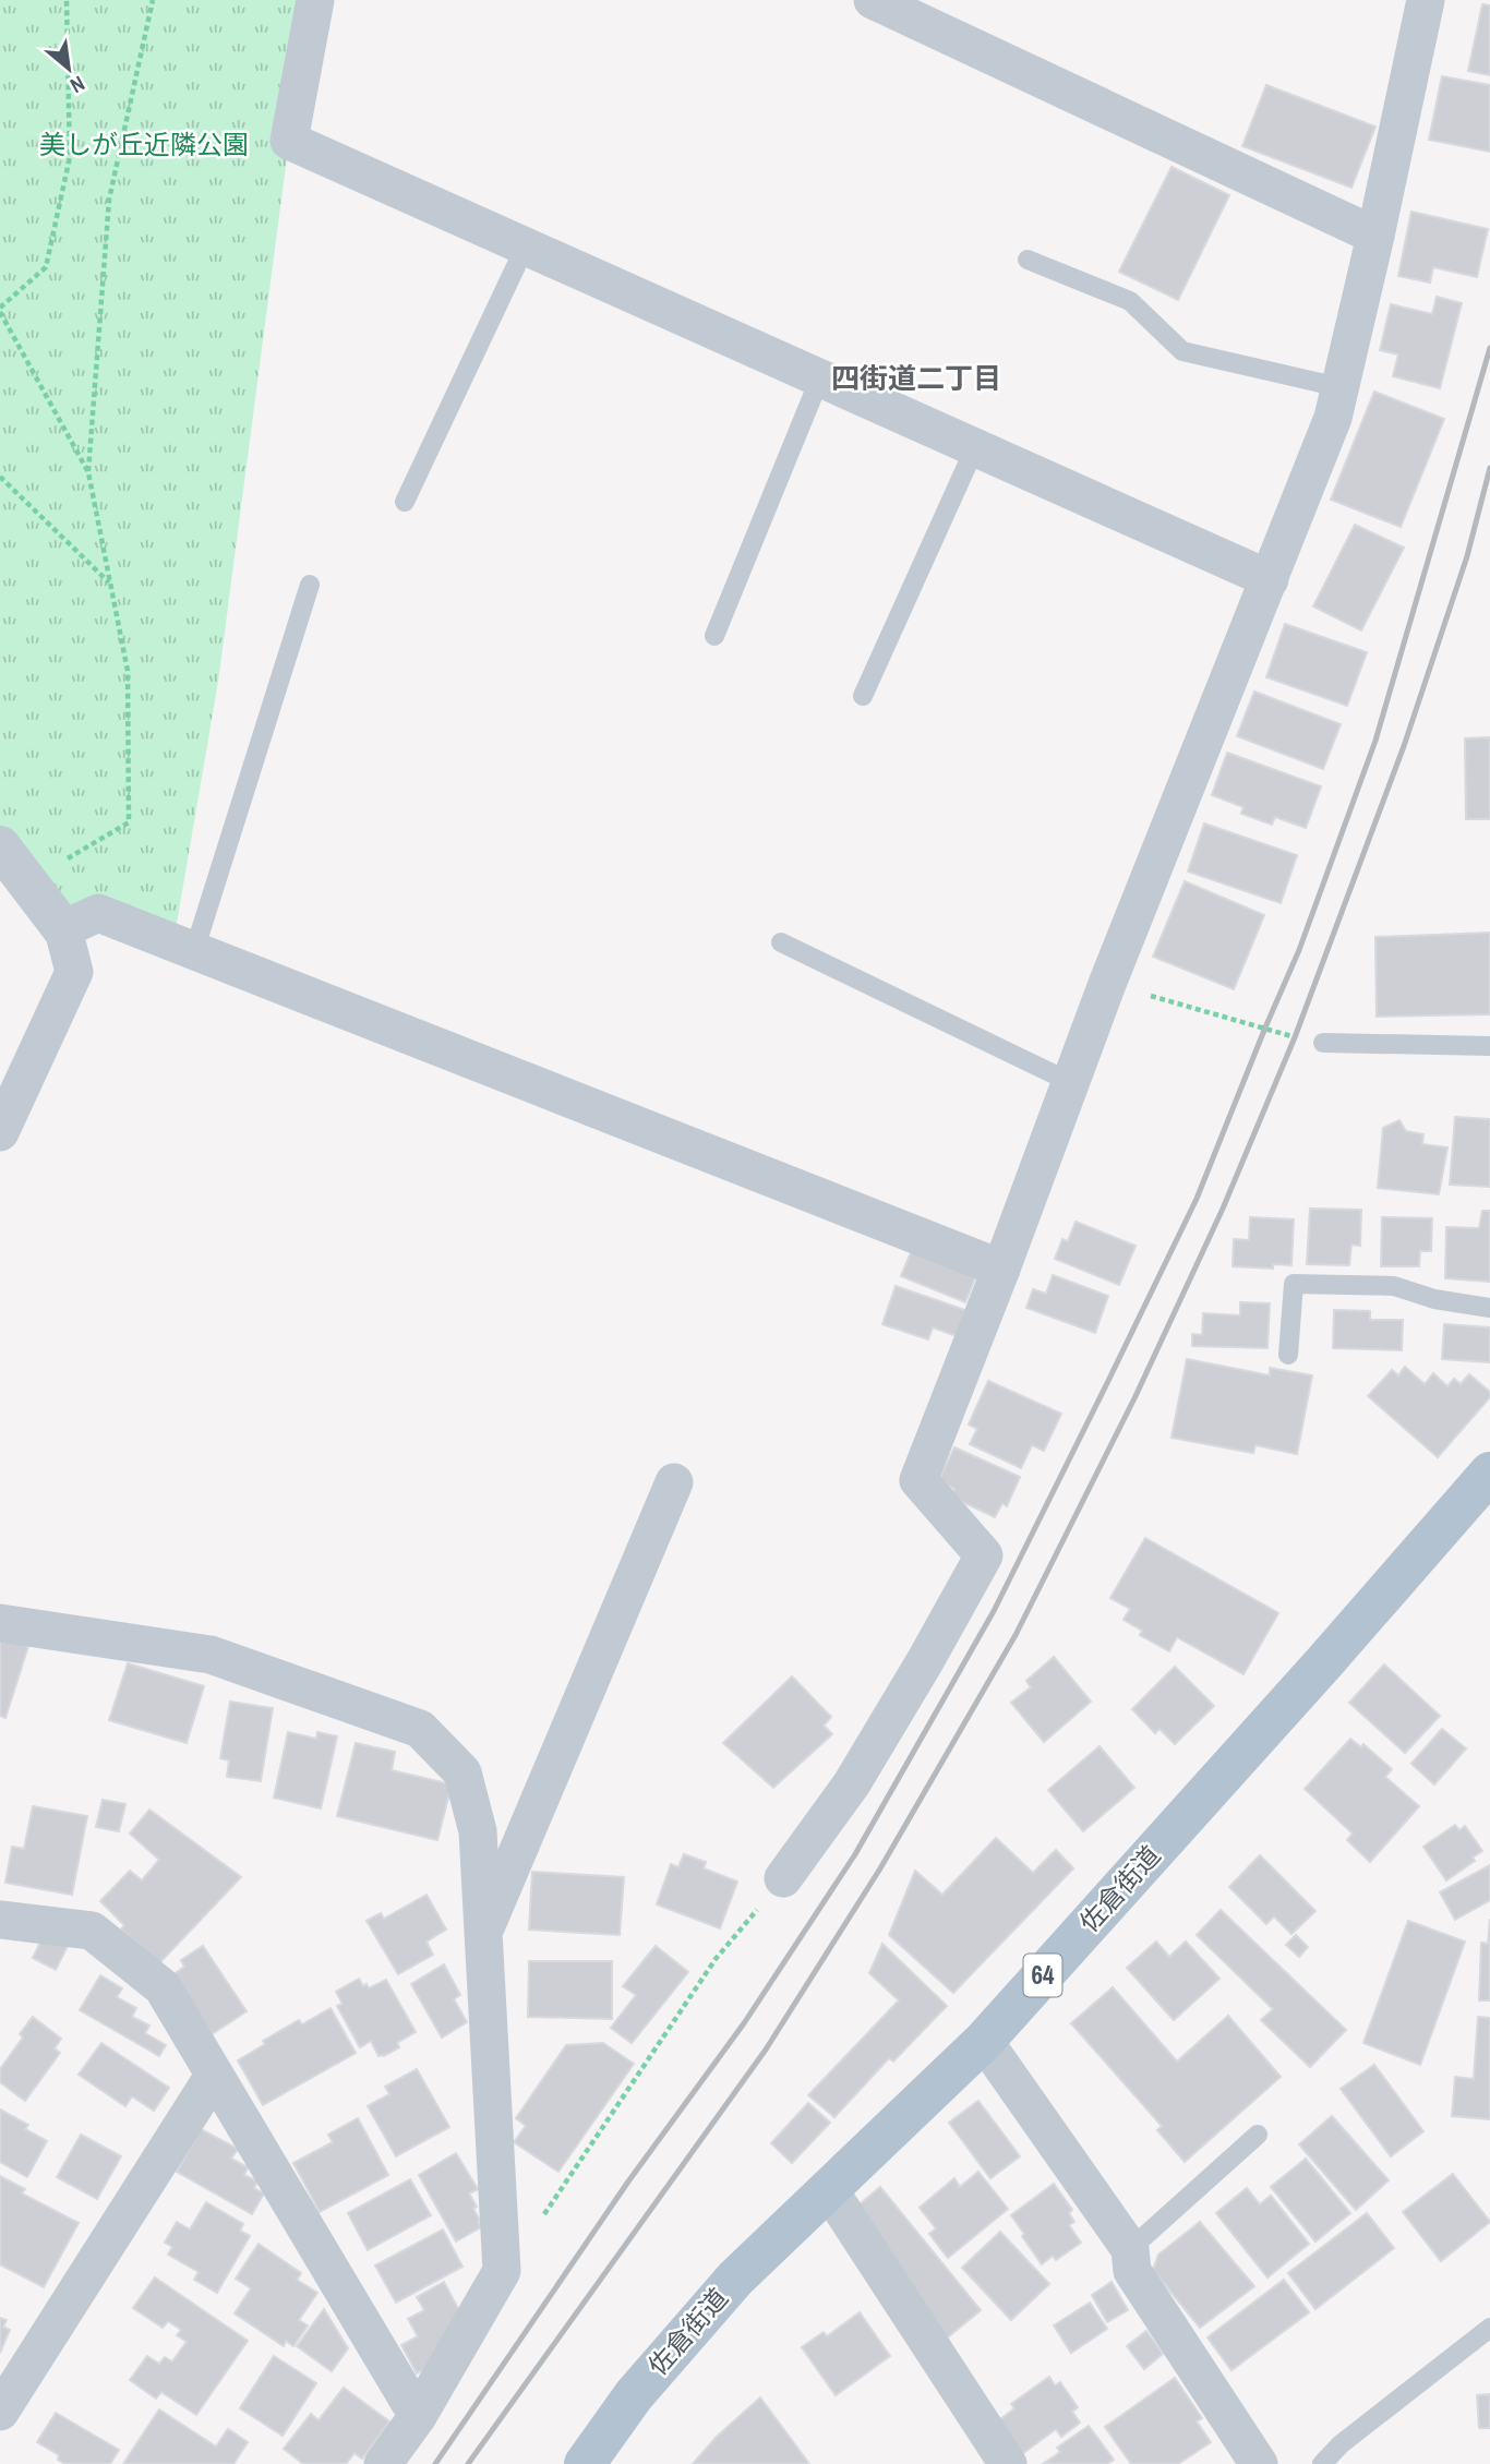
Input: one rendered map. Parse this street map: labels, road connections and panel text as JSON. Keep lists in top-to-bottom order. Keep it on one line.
{"streets":{"main road":["佐倉街道","64"]},"districts":["四街道二丁目"],"parks":["美しが丘近隣公園"],"north":"bottom right"}
